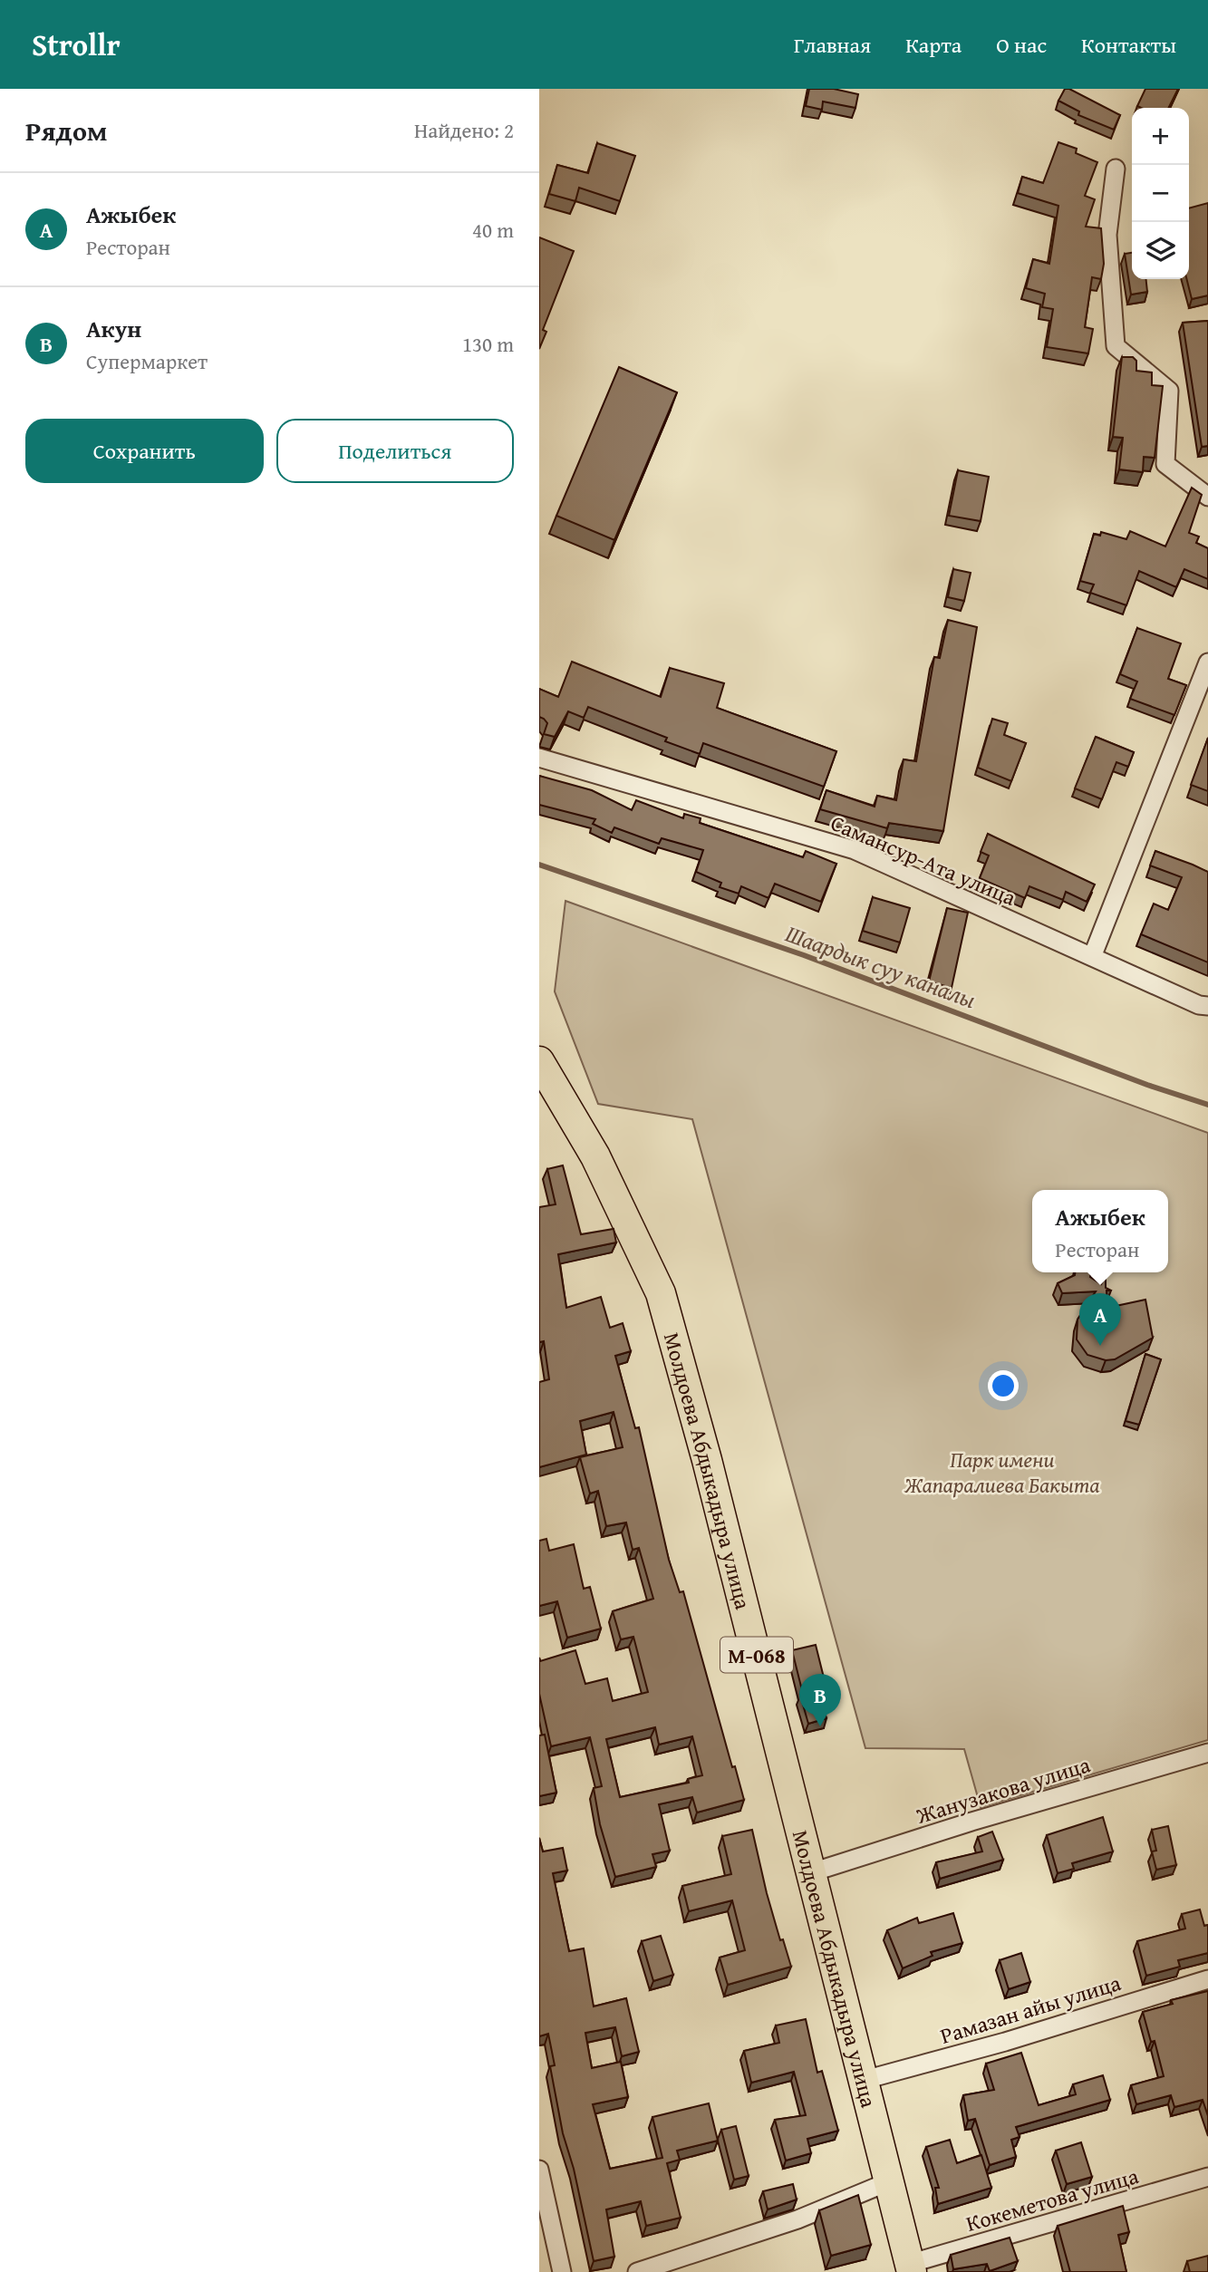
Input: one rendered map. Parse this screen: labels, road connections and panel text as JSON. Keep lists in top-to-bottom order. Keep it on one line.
{"streets":{"main road":["Молдоева Абдыкадыра улица","М-068"],"street":["Самансур-Ата улица","Жанузакова улица","Рамазан айы улица","Кокеметова улица"]},"crossings":[["Молдоева Абдыкадыра улица","Жанузакова улица"],["Молдоева Абдыкадыра улица","Рамазан айы улица"],["Молдоева Абдыкадыра улица","Кокеметова улица"]],"water":["Шаардык суу каналы"],"parks":["Парк имени Жапаралиева Бакыта"],"page":{"header":"Strollr","nav":["Главная","Карта","О нас","Контакты"],"heading":["Рядом","Найдено: 2"],"map_buttons":["+","−"],"list":[{"mark":"A","name":"Ажыбек","note":"Ресторан","value":"40 m"},{"mark":"B","name":"Акун","note":"Супермаркет","value":"130 m"}],"buttons":["Сохранить","Поделиться"],"popup":["Ажыбек","Ресторан"],"pins":["A","B"]}}
